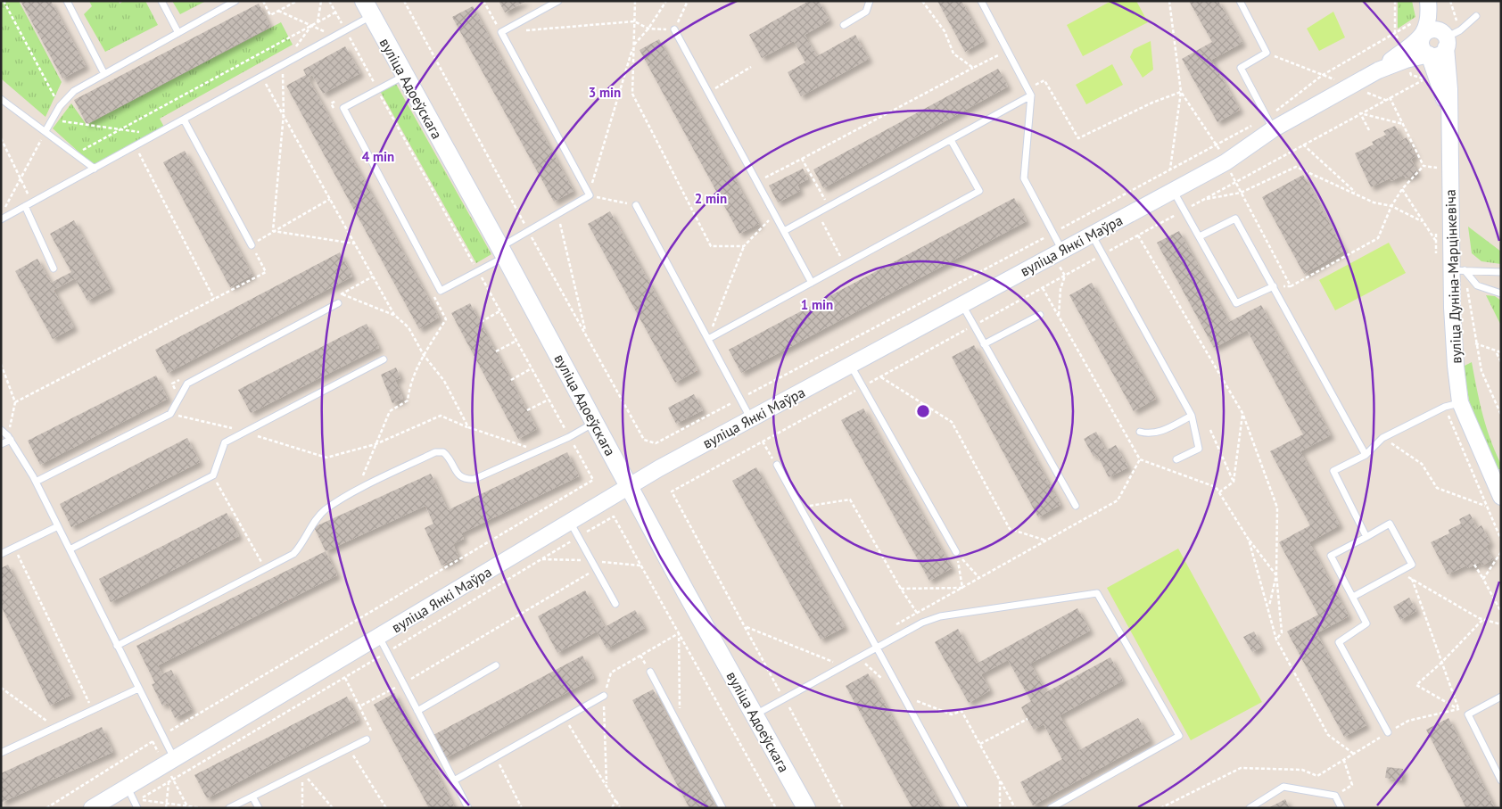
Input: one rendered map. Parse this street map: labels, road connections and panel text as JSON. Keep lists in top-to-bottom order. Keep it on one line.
{"streets":{"main road":["вуліца Адоеўскага"],"street":["вуліца Янкі Маўра","вуліца Дуніна-Марцінкевіча"]},"crossings":[["вуліца Адоеўскага","вуліца Янкі Маўра"],["вуліца Янкі Маўра","вуліца Дуніна-Марцінкевіча"]],"rings":["3 min","4 min","2 min","1 min"]}
